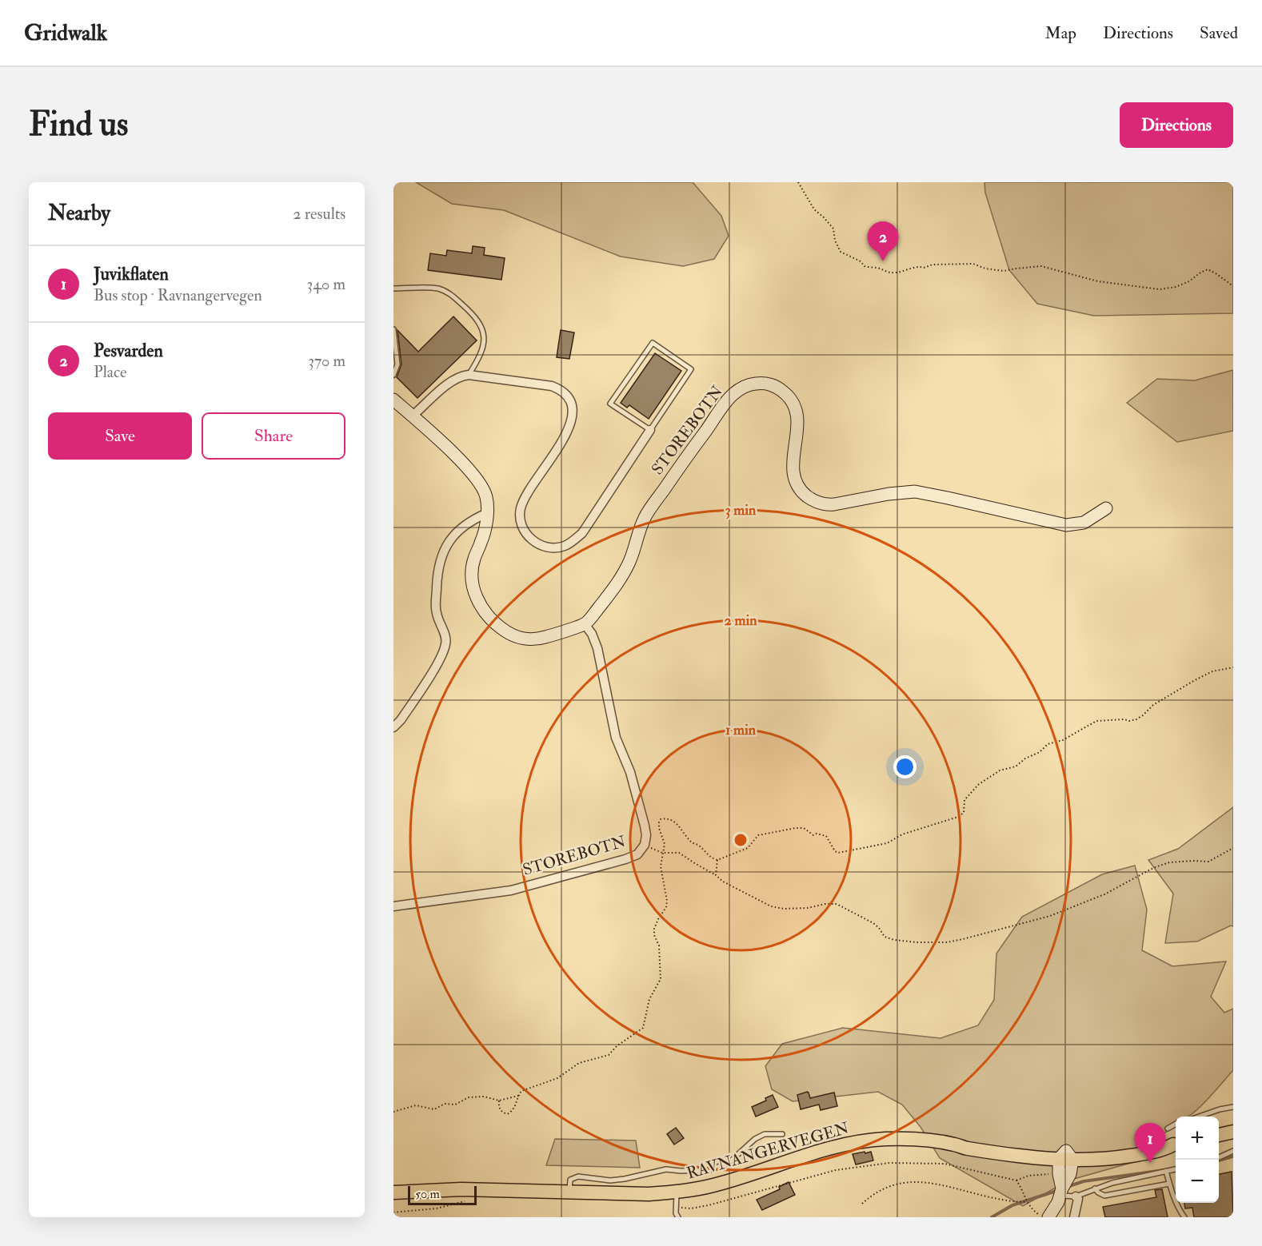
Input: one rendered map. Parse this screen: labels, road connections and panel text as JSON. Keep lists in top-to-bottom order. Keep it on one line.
{"streets":{"main road":["RAVNANGERVEGEN"],"street":["STOREBOTN"]},"scale_bar":"50 m","page":{"header":"Gridwalk","nav":["Map","Directions","Saved"],"buttons":["Directions",["Save","Share"]],"title":"Find us","heading":["Nearby","2 results"],"pins":["2","1"],"list":[{"mark":"1","name":"Juvikflaten","note":"Bus stop · Ravnangervegen","value":"340 m"},{"mark":"2","name":"Pesvarden","note":"Place","value":"370 m"}],"map_buttons":["+","−"],"scale":"50 m"},"rings":["3 min","2 min","1 min"]}
